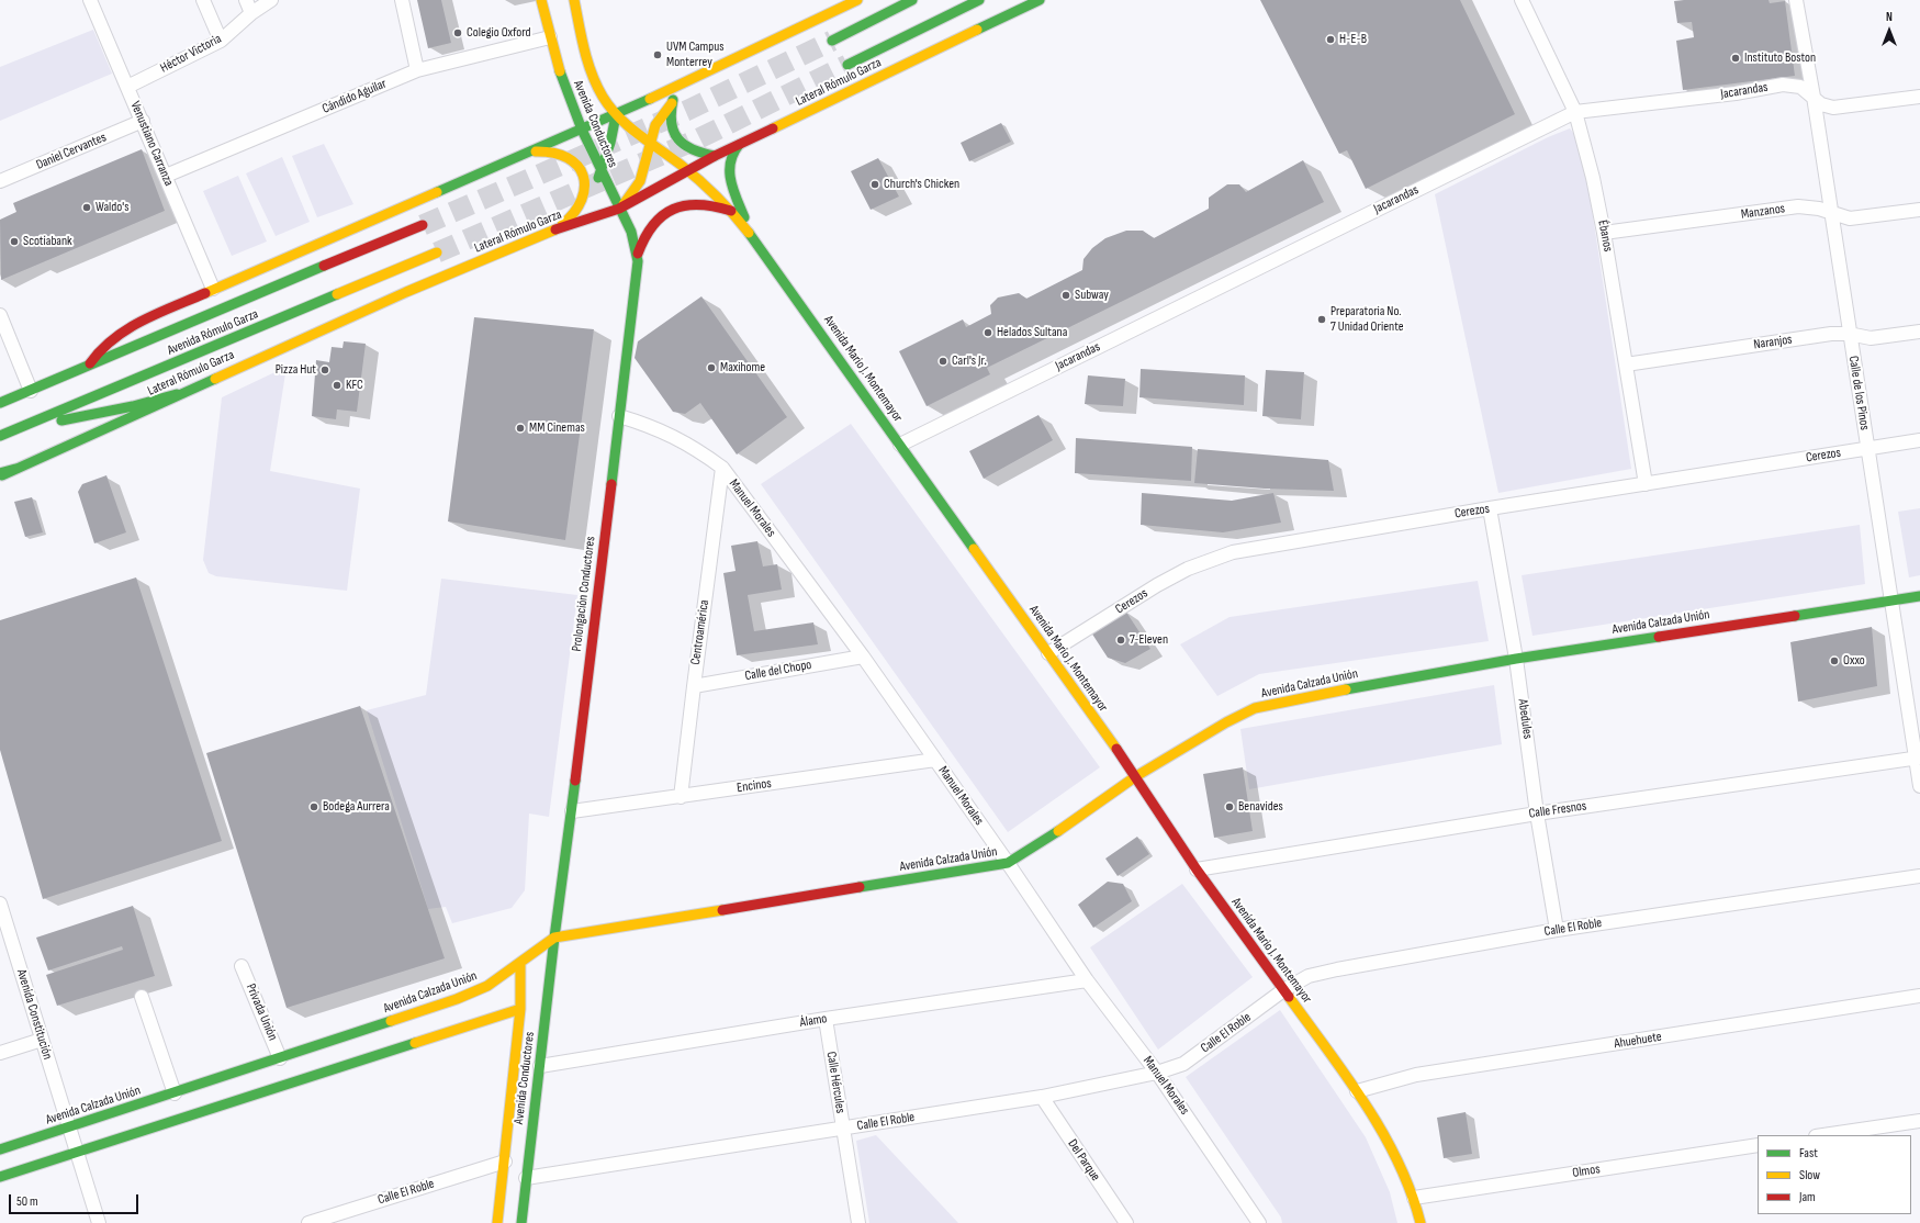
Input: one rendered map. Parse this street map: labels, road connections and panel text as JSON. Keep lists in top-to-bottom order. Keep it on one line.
{"streets":{"main road":["Lateral Rómulo Garza","Avenida Conductores","Avenida Rómulo Garza","Avenida Mario J. Montemayor","Prolongación Conductores","Avenida Calzada Unión"],"street":["Héctor Victoria","Jacarandas","Cándido Aguilar","Venustiano Carranza","Daniel Cervantes","Manzanos","Ébanos","Naranjos","Calle de los Pinos","Cerezos","Manuel Morales","Centroamérica","Calle del Chopo","Abedules","Encinos","Calle Fresnos","Calle El Roble","Privada Unión","Avenida Constitución","Álamo","Ahuehuete","Calle Hércules","Del Parque","Olmos"]},"crossings":[["Héctor Victoria","Venustiano Carranza"],["Lateral Rómulo Garza","Avenida Conductores"],["Lateral Rómulo Garza","Avenida Mario J. Montemayor"],["Jacarandas","Ébanos"],["Jacarandas","Avenida Mario J. Montemayor"],["Jacarandas","Calle de los Pinos"],["Cándido Aguilar","Avenida Conductores"],["Cándido Aguilar","Venustiano Carranza"],["Avenida Conductores","Avenida Mario J. Montemayor"],["Avenida Conductores","Prolongación Conductores"],["Avenida Conductores","Avenida Calzada Unión"],["Avenida Conductores","Calle El Roble"],["Avenida Conductores","Álamo"],["Venustiano Carranza","Daniel Cervantes"],["Manzanos","Ébanos"],["Manzanos","Calle de los Pinos"],["Ébanos","Naranjos"],["Ébanos","Cerezos"],["Naranjos","Calle de los Pinos"],["Avenida Mario J. Montemayor","Cerezos"],["Avenida Mario J. Montemayor","Avenida Calzada Unión"],["Avenida Mario J. Montemayor","Calle Fresnos"],["Avenida Mario J. Montemayor","Calle El Roble"],["Avenida Mario J. Montemayor","Ahuehuete"],["Avenida Mario J. Montemayor","Olmos"],["Calle de los Pinos","Cerezos"],["Calle de los Pinos","Avenida Calzada Unión"],["Calle de los Pinos","Calle Fresnos"],["Cerezos","Abedules"],["Manuel Morales","Prolongación Conductores"],["Manuel Morales","Avenida Calzada Unión"],["Manuel Morales","Centroamérica"],["Manuel Morales","Calle del Chopo"],["Manuel Morales","Encinos"],["Manuel Morales","Calle El Roble"],["Manuel Morales","Álamo"],["Prolongación Conductores","Avenida Calzada Unión"],["Prolongación Conductores","Encinos"],["Avenida Calzada Unión","Abedules"],["Avenida Calzada Unión","Privada Unión"],["Avenida Calzada Unión","Avenida Constitución"],["Centroamérica","Calle del Chopo"],["Centroamérica","Encinos"],["Abedules","Calle Fresnos"],["Abedules","Calle El Roble"],["Calle El Roble","Calle Hércules"],["Calle El Roble","Del Parque"],["Álamo","Calle Hércules"]],"places":["Colegio Oxford","H-E-B","UVM Campus Monterrey","Instituto Boston","Church's Chicken","Waldo's","Scotiabank","Subway","Preparatoria No. 7 Unidad Oriente","Helados Sultana","Carl's Jr.","Maxihome","Pizza Hut","KFC","MM Cinemas","7-Eleven","Oxxo","Bodega Aurrera","Benavides"],"legend":["Fast","Slow","Jam"],"scale_bar":"50 m","north":"top"}
